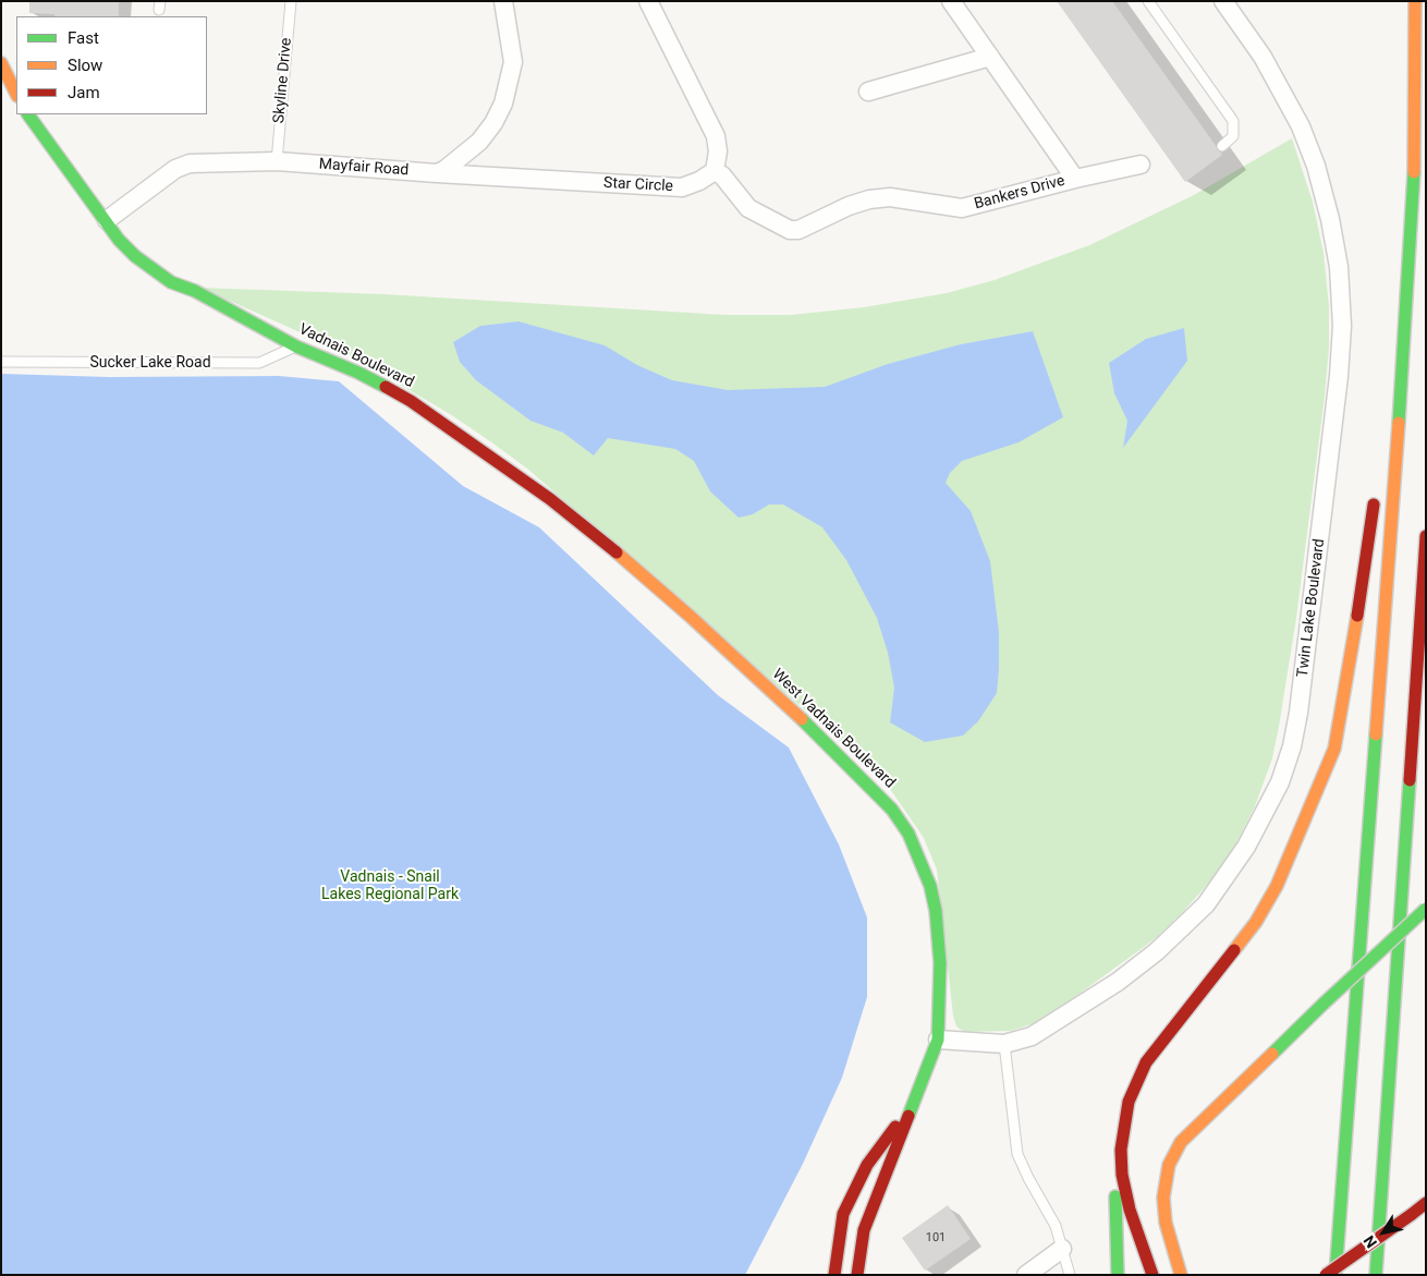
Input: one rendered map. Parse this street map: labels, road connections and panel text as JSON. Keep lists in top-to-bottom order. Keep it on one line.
{"streets":{"main road":["Vadnais Boulevard","West Vadnais Boulevard"],"street":["Mayfair Road","Star Circle","Bankers Drive","Twin Lake Boulevard"],"lane":["Skyline Drive","Sucker Lake Road"]},"crossings":[["Skyline Drive","Mayfair Road"],["Mayfair Road","Star Circle"],["Mayfair Road","Vadnais Boulevard"],["Star Circle","Bankers Drive"],["Vadnais Boulevard","Sucker Lake Road"],["Vadnais Boulevard","West Vadnais Boulevard"],["Twin Lake Boulevard","West Vadnais Boulevard"]],"parks":["Vadnais - Snail Lakes Regional Park"],"house_numbers":["101"],"legend":["Fast","Slow","Jam"],"north":"bottom left"}
